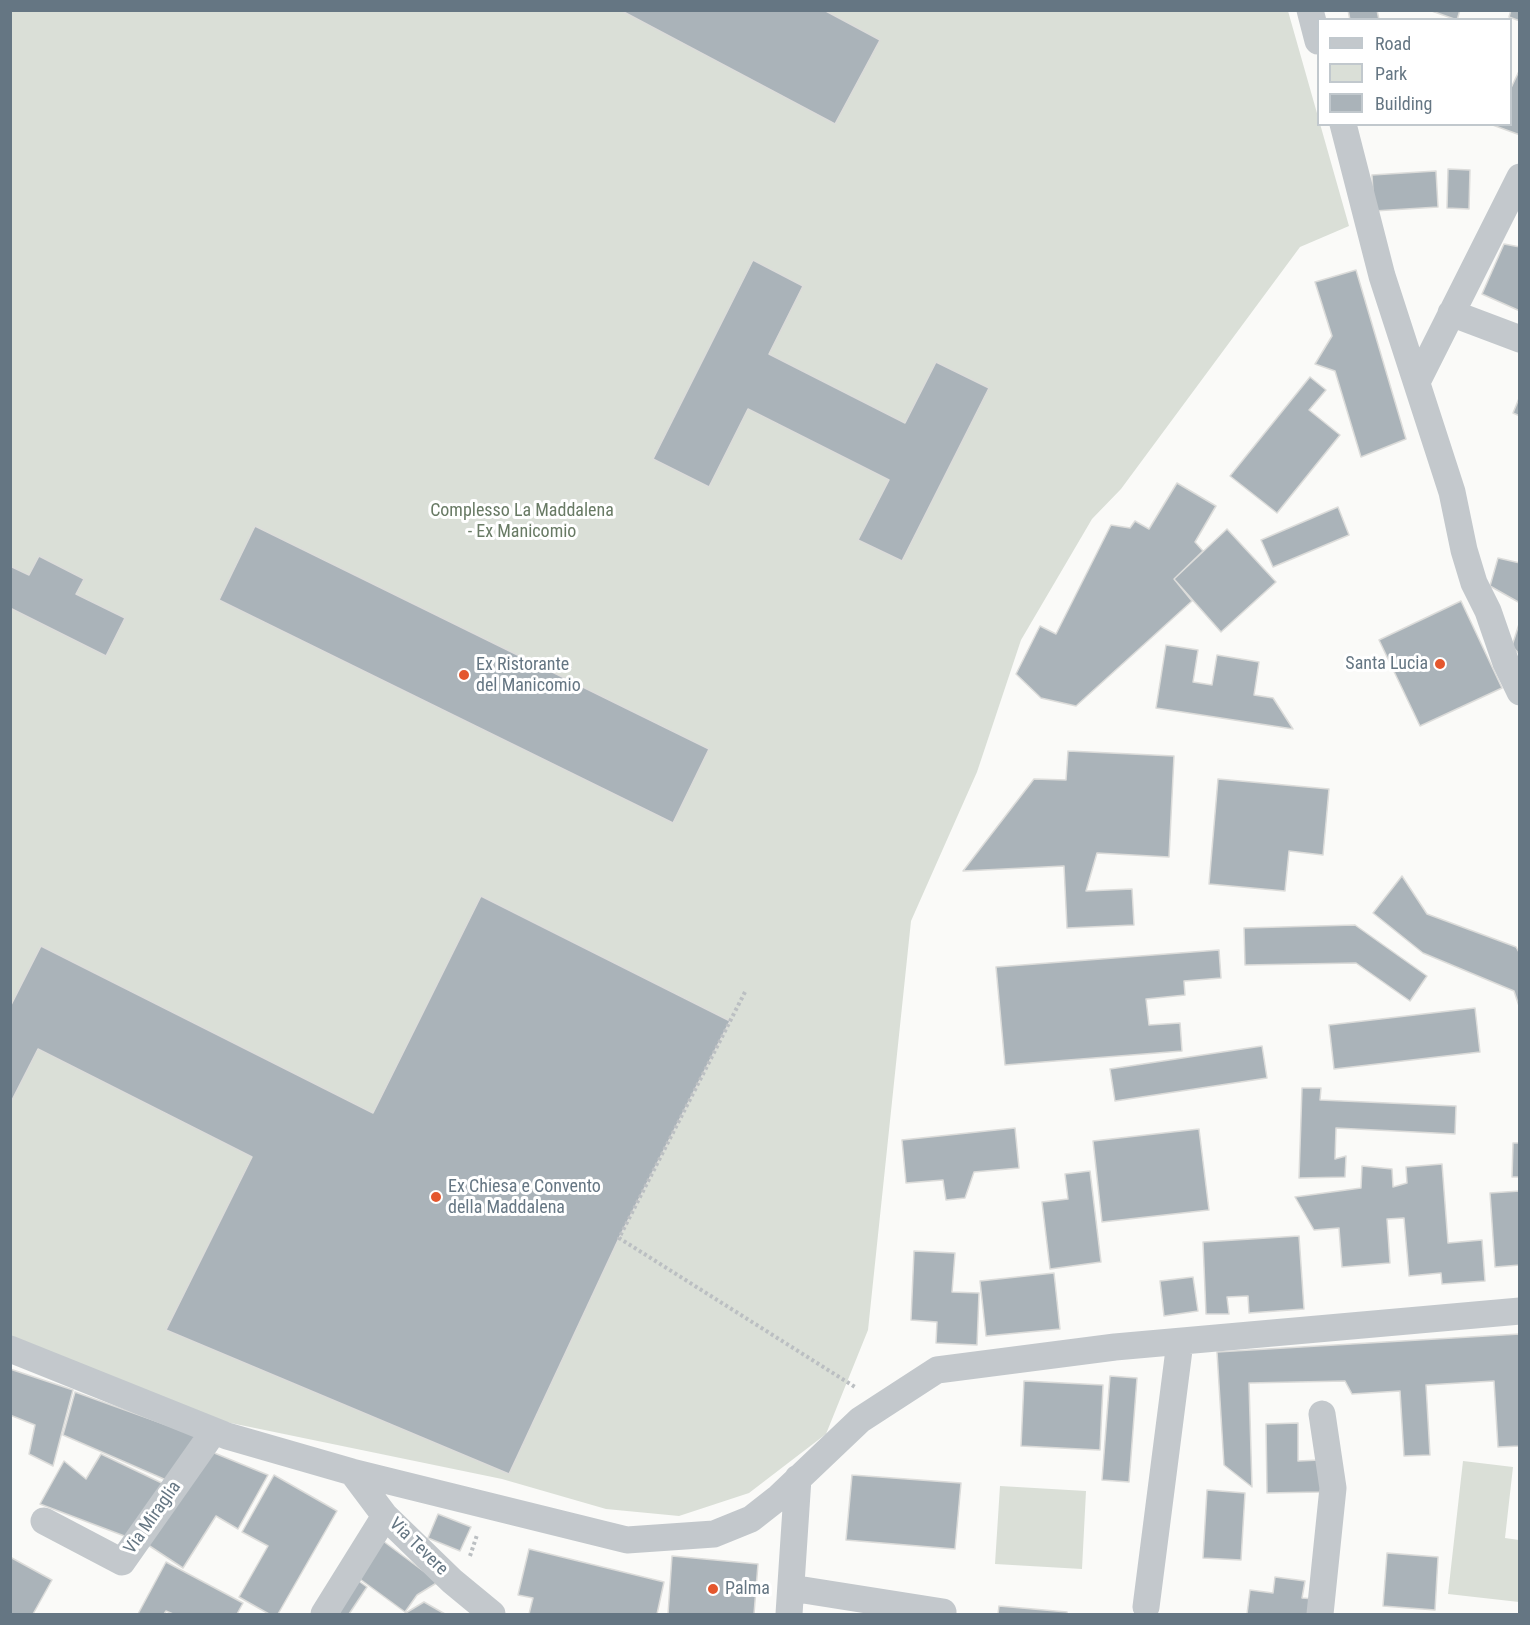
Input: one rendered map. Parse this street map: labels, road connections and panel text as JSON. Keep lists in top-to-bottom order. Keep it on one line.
{"streets":{"street":["Via Miraglia","Via Tevere"]},"parks":["Complesso La Maddalena - Ex Manicomio"],"places":["Santa Lucia","Ex Ristorante del Manicomio","Ex Chiesa e Convento della Maddalena","Palma"],"legend":["Road","Park","Building"]}
